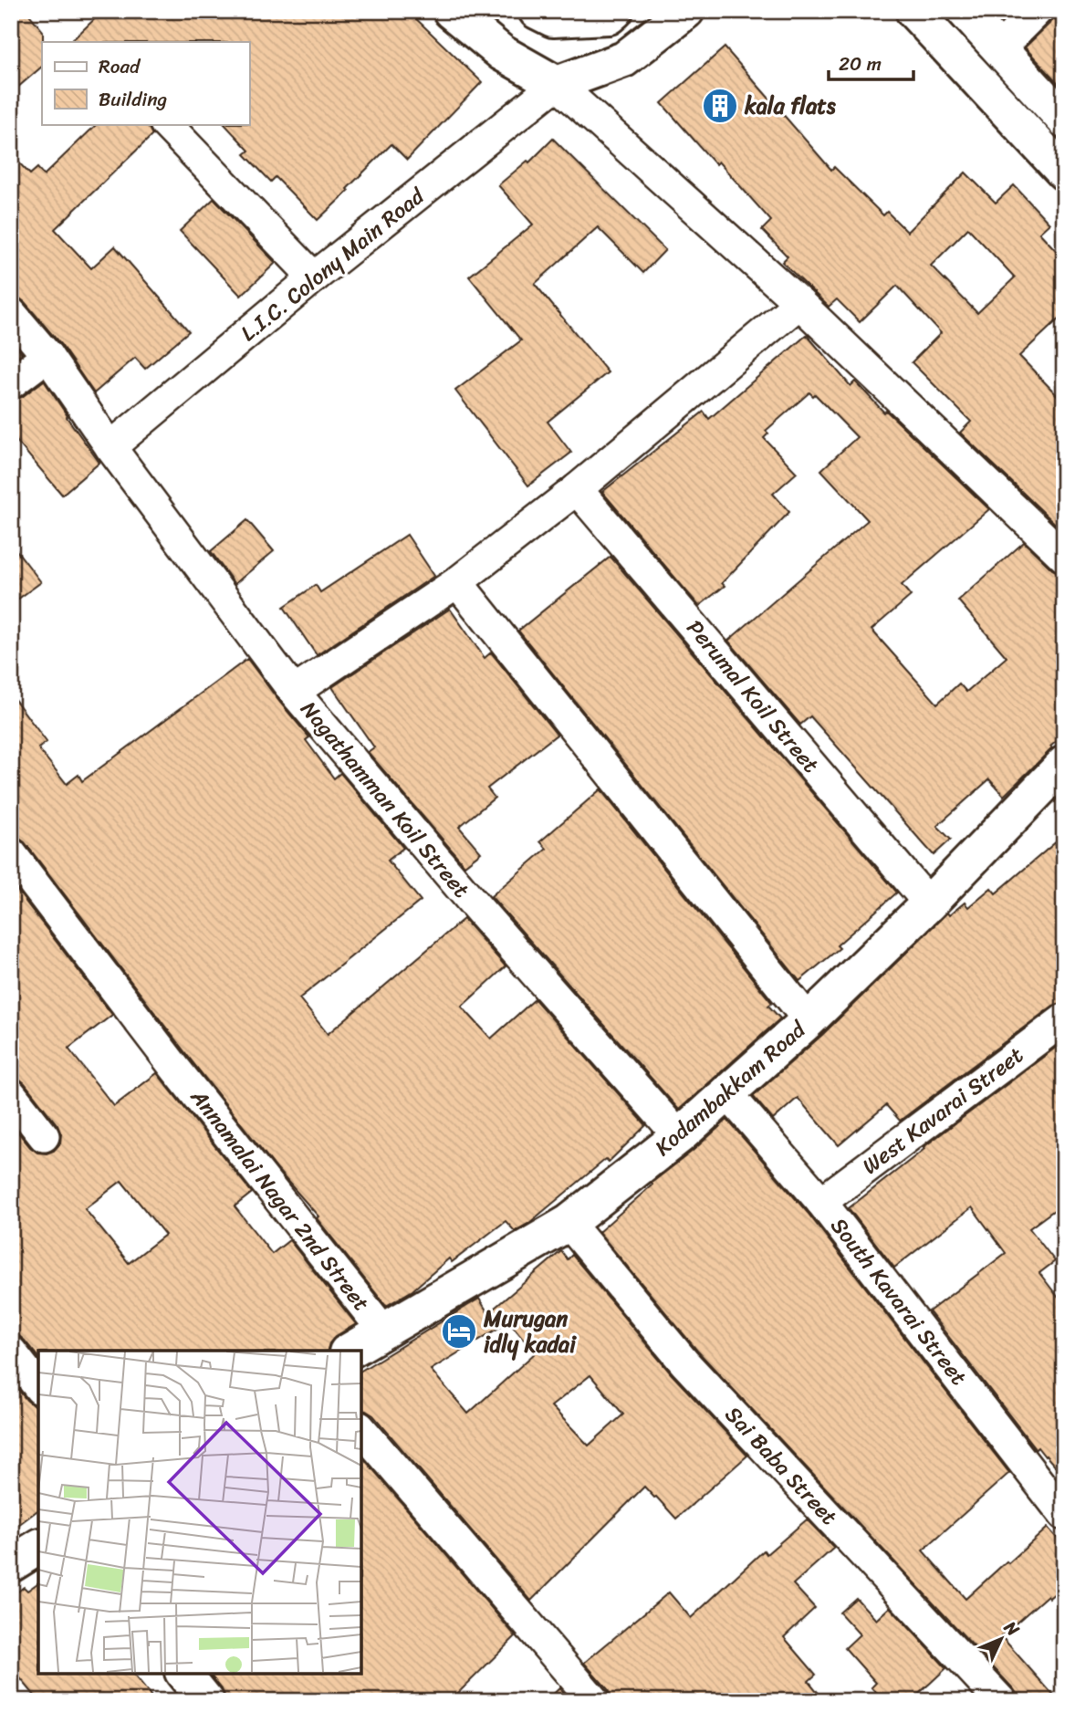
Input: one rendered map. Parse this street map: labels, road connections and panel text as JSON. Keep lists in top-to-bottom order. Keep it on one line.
{"streets":{"main road":["Kodambakkam Road"],"street":["L.I.C. Colony Main Road","Perumal Koil Street","Nagathamman Koil Street","West Kavarai Street","Annamalai Nagar 2nd Street","South Kavarai Street","Sai Baba Street"]},"crossings":[["L.I.C. Colony Main Road","Nagathamman Koil Street"],["Perumal Koil Street","Kodambakkam Road"],["Nagathamman Koil Street","Kodambakkam Road"],["Kodambakkam Road","Annamalai Nagar 2nd Street"],["Kodambakkam Road","South Kavarai Street"],["Kodambakkam Road","Sai Baba Street"],["West Kavarai Street","South Kavarai Street"]],"places":{"building":["kala flats"],"hotel":["Murugan idly kadai"]},"legend":["Road","Building"],"scale_bar":"20 m","north":"top right"}
